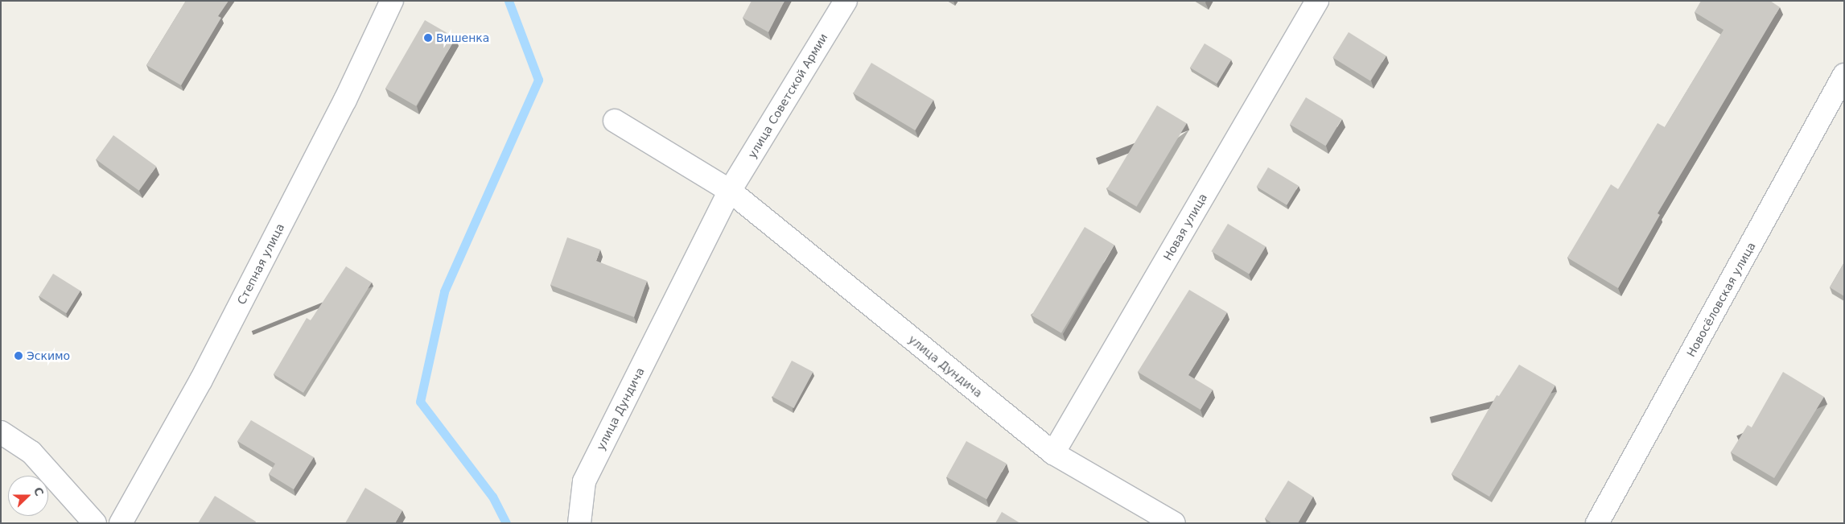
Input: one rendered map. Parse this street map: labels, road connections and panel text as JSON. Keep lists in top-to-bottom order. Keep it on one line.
{"streets":{"street":["улица Советской Армии","Новая улица","Степная улица","Новосёловская улица","улица Дундича"]},"crossings":[["улица Советской Армии","улица Дундича"],["Новая улица","улица Дундича"]],"places":["Вишенка","Эскимо"],"north":"right"}
